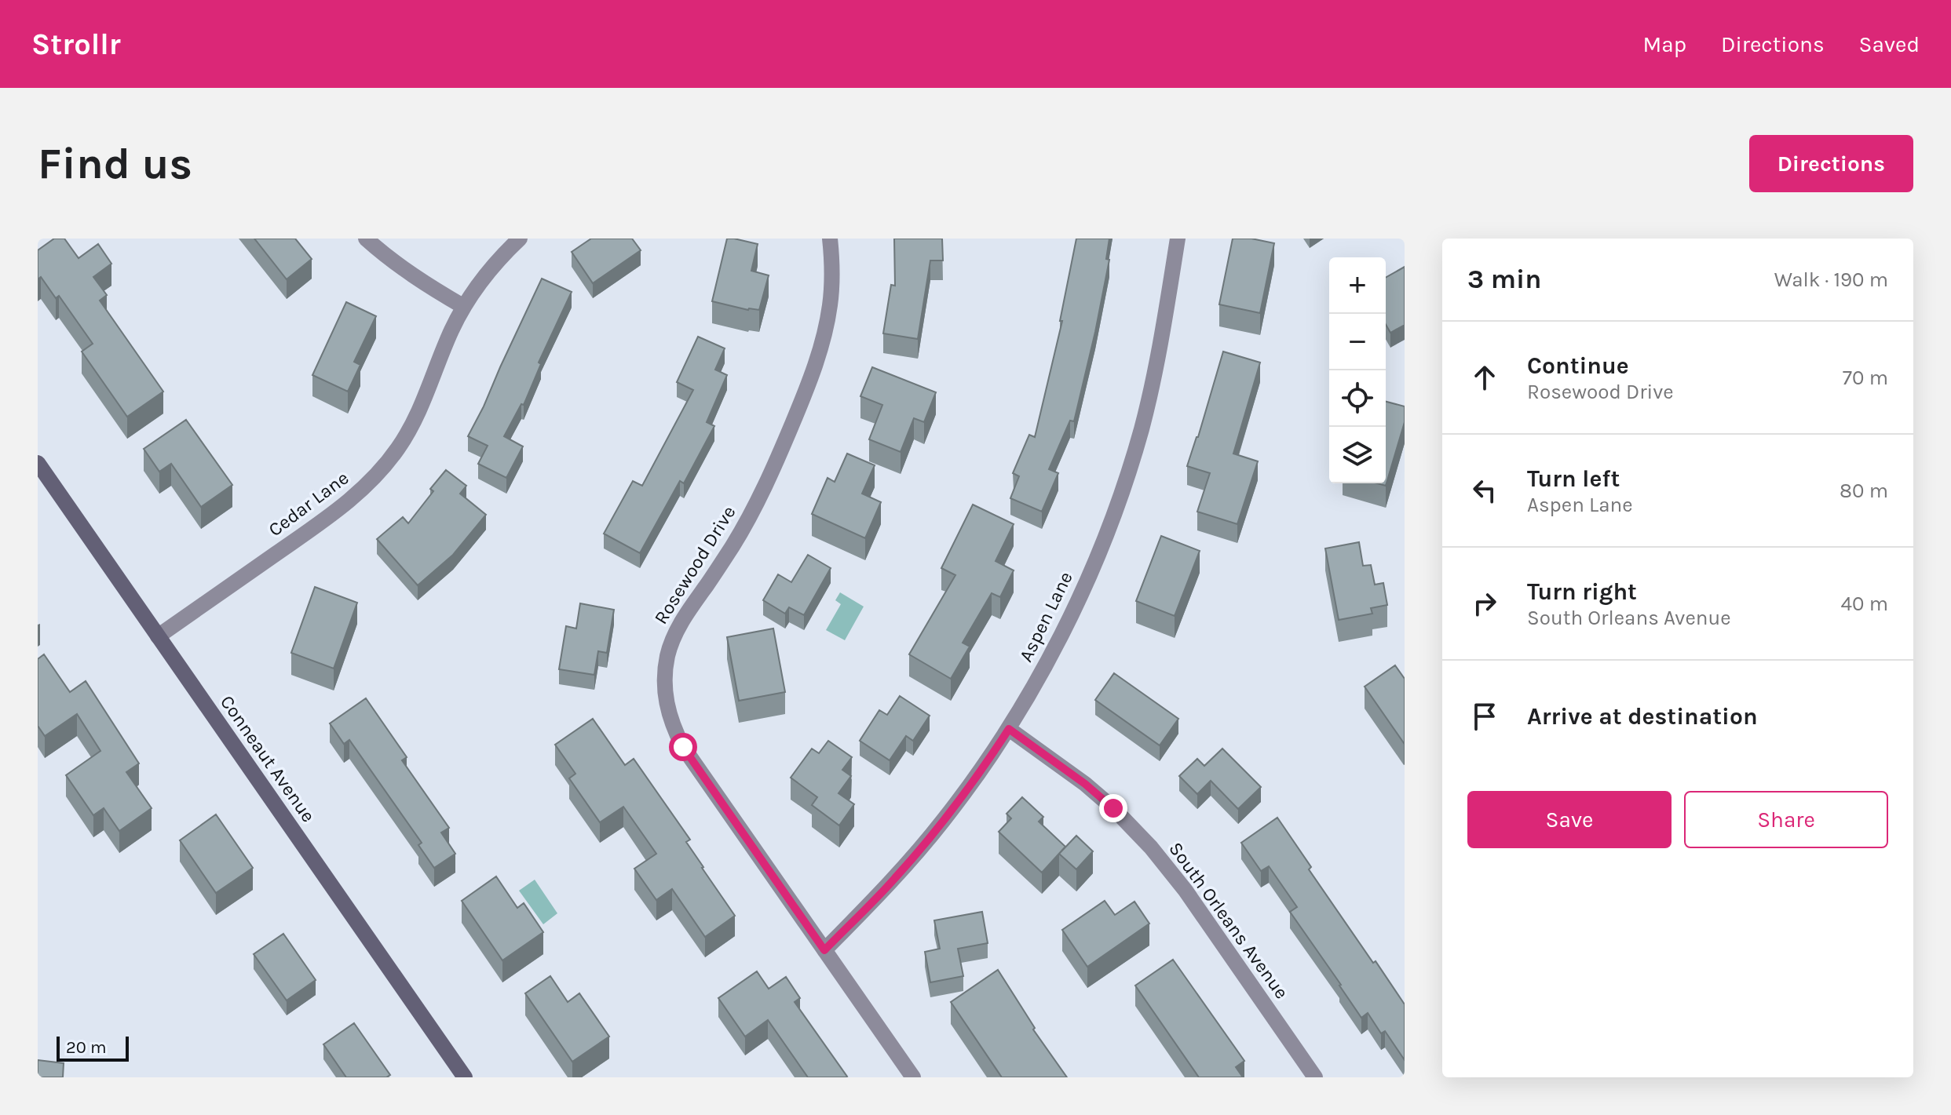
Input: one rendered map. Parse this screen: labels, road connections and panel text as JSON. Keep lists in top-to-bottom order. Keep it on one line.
{"streets":{"street":["Cedar Lane","Rosewood Drive","Aspen Lane","Conneaut Avenue","South Orleans Avenue"]},"crossings":[["Cedar Lane","Conneaut Avenue"],["Rosewood Drive","Aspen Lane"],["Aspen Lane","South Orleans Avenue"]],"scale_bar":"20 m","page":{"header":"Strollr","nav":["Map","Directions","Saved"],"buttons":["Directions",["Save","Share"]],"title":"Find us","heading":["3 min","Walk · 190 m"],"map_buttons":["+","−"],"list":[["Continue","Rosewood Drive","70 m"],["Turn left","Aspen Lane","80 m"],["Turn right","South Orleans Avenue","40 m"],"Arrive at destination"],"scale":"20 m"}}
